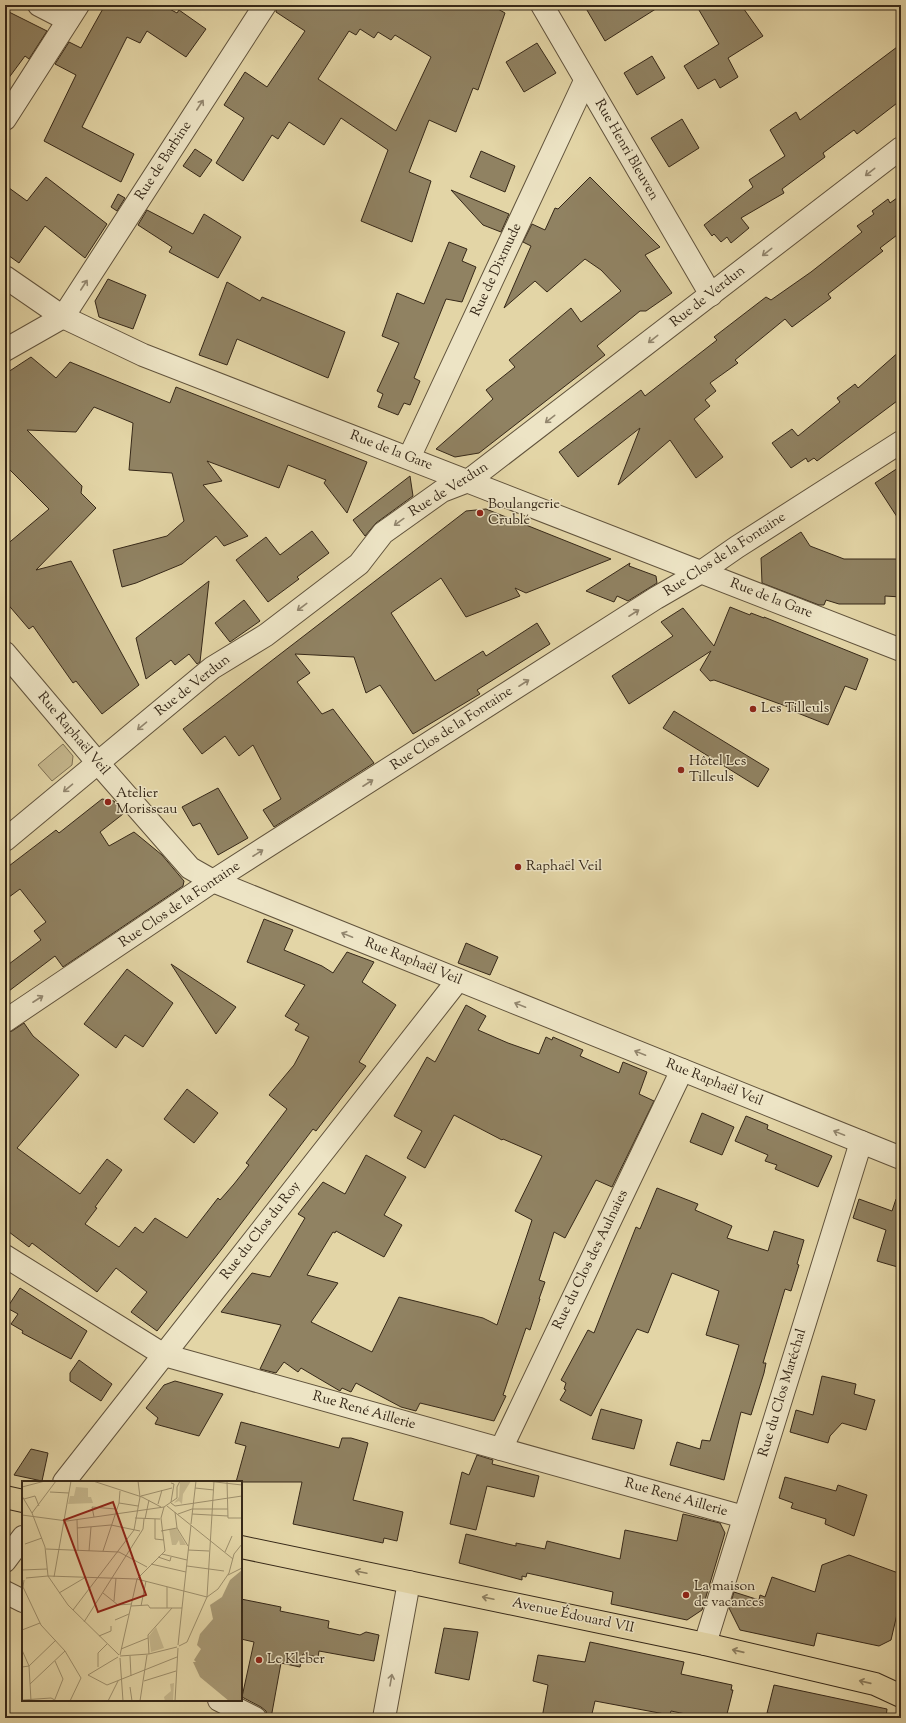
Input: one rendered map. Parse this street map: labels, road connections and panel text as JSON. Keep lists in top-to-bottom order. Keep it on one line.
{"streets":{"main road":["Avenue Édouard VII"],"street":["Rue Henri Bleuven","Rue de Barbine","Rue de Dixmude","Rue de Verdun","Rue de la Gare","Rue Clos de la Fontaine","Rue Raphaël Veil","Rue du Clos du Roy","Rue du Clos des Aulnaies","Rue du Clos Maréchal","Rue René Aillerie"]},"crossings":[["Rue Henri Bleuven","Rue de Dixmude"],["Rue Henri Bleuven","Rue de Verdun"],["Rue de Barbine","Rue de la Gare"],["Rue de Dixmude","Rue de la Gare"],["Rue de Verdun","Rue de la Gare"],["Rue de Verdun","Rue Raphaël Veil"],["Rue de la Gare","Rue Clos de la Fontaine"],["Rue Clos de la Fontaine","Rue Raphaël Veil"],["Rue Raphaël Veil","Rue du Clos du Roy"],["Rue Raphaël Veil","Rue du Clos des Aulnaies"],["Rue Raphaël Veil","Rue du Clos Maréchal"],["Rue du Clos du Roy","Rue René Aillerie"],["Rue du Clos des Aulnaies","Rue René Aillerie"],["Rue du Clos Maréchal","Rue René Aillerie"],["Rue du Clos Maréchal","Avenue Édouard VII"]],"one_way":["Rue de Verdun","Rue Clos de la Fontaine","Rue Raphaël Veil","Avenue Édouard VII"],"places":["Boulangerie Crublé","Les Tilleuls","Hôtel Les Tilleuls","Atelier Morisseau","Raphaël Veil","La maison de vacances","Le Kleber"]}
